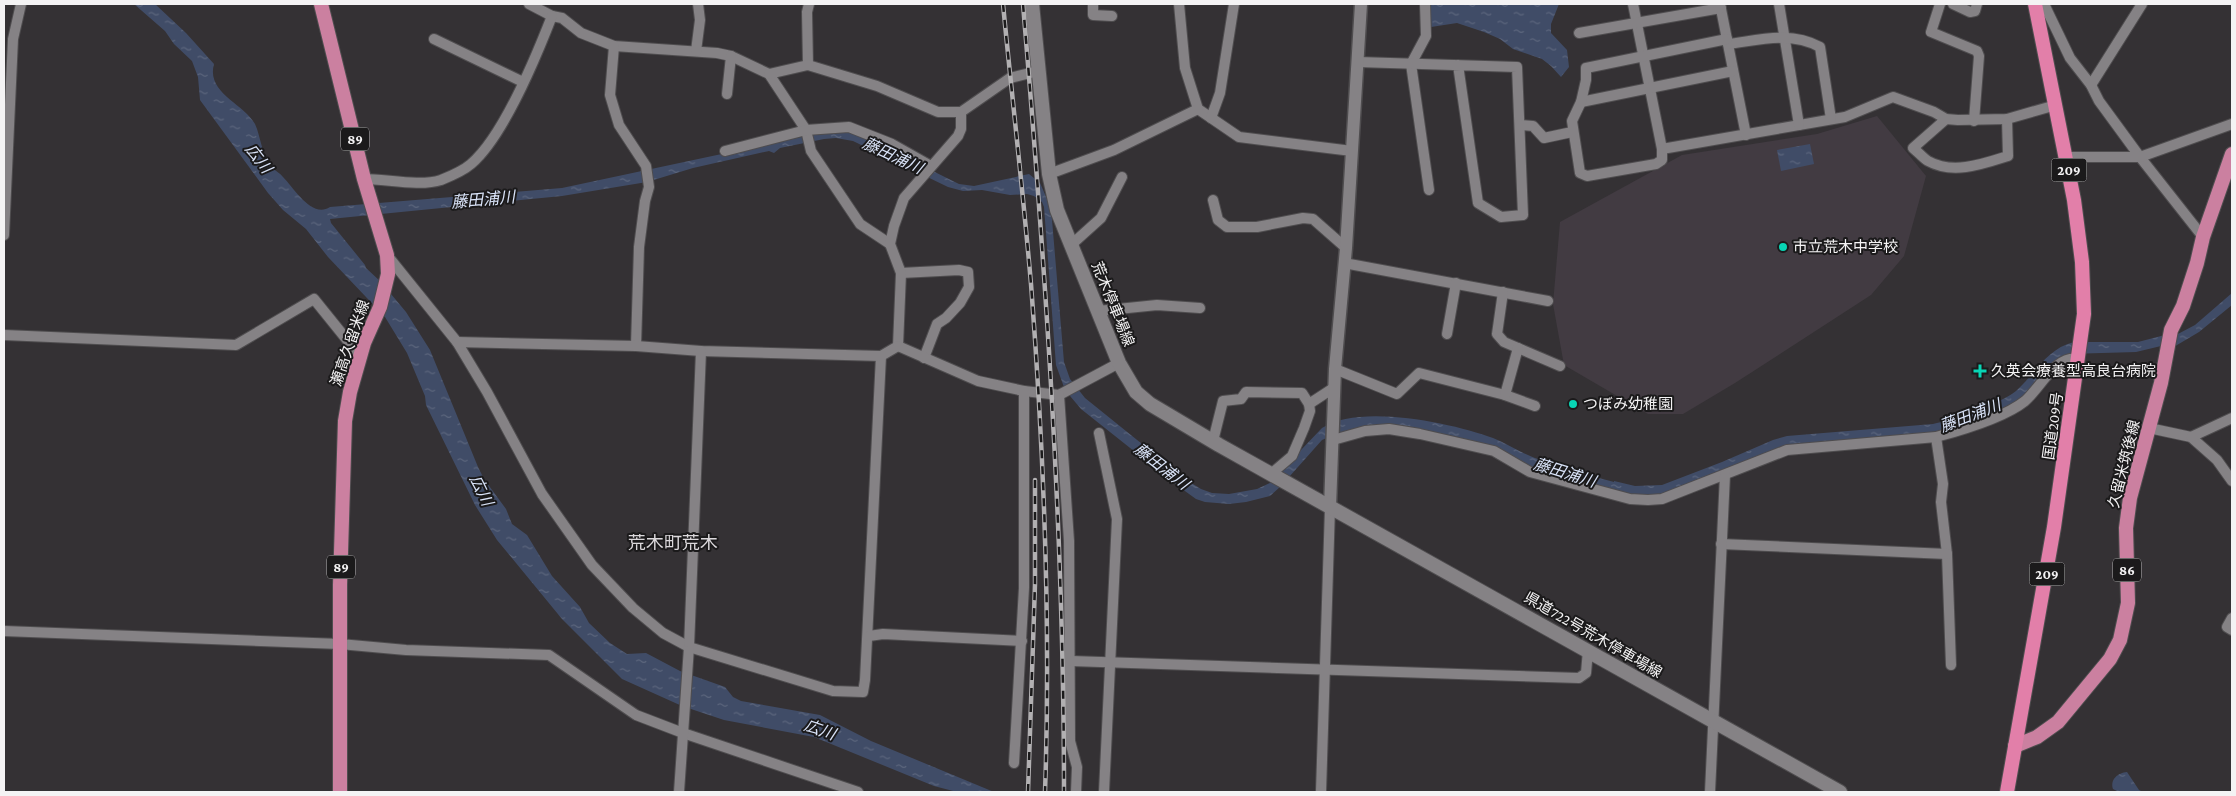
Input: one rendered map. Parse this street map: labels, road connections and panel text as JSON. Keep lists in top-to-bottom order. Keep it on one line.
{"streets":{"highway":["209","国道209号"],"main road":["89","荒木停車場線","瀬高久留米線","久留米筑後線","86","県道722号荒木停車場線"]},"crossings":[["荒木停車場線","県道722号荒木停車場線"],["国道209号","久留米筑後線"]],"districts":["荒木町荒木"],"water":["藤田浦川","広川"],"places":{"other":["市立荒木中学校","つぼみ幼稚園"],"health":["久英会療養型高良台病院"]}}
